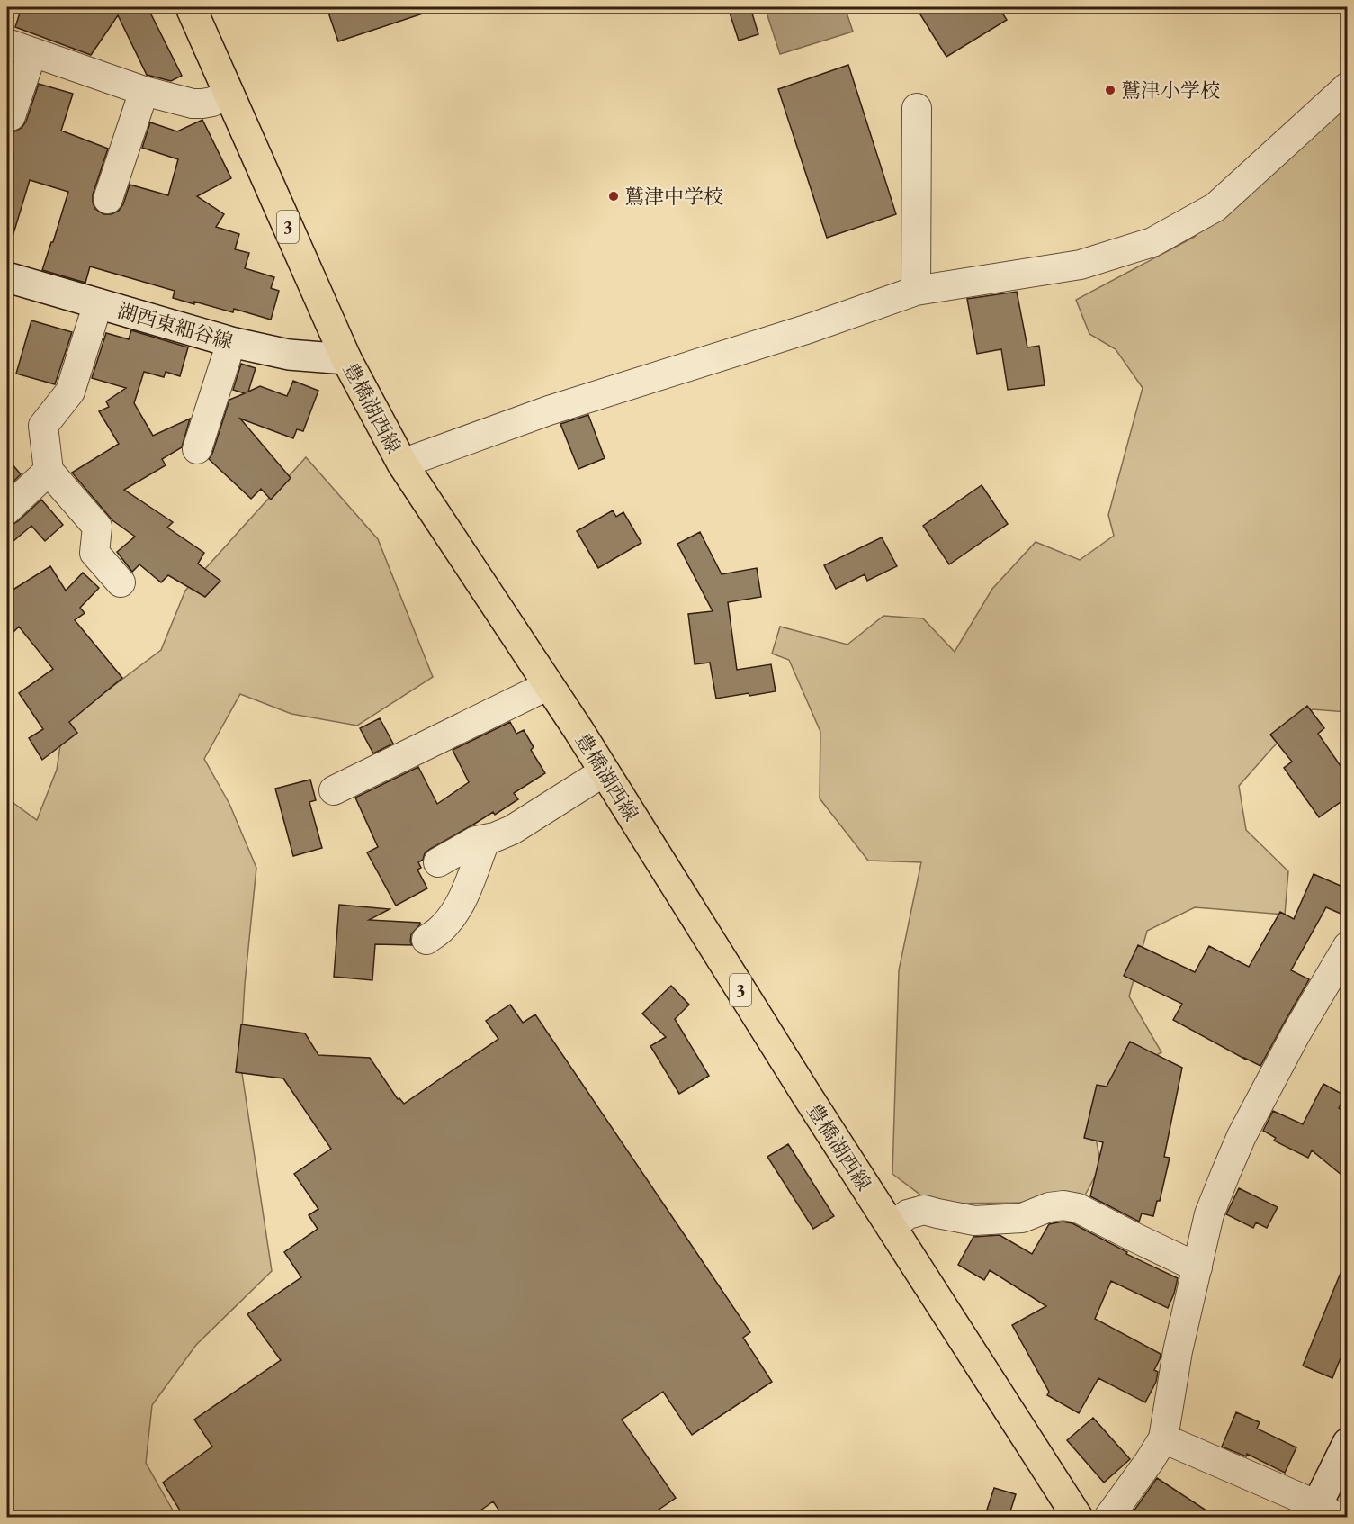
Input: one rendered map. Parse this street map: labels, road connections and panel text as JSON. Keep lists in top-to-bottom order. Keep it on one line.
{"streets":{"main road":["3","湖西東細谷線","豊橋湖西線"]},"crossings":[["湖西東細谷線","豊橋湖西線"]],"places":["鷲津小学校","鷲津中学校"]}
